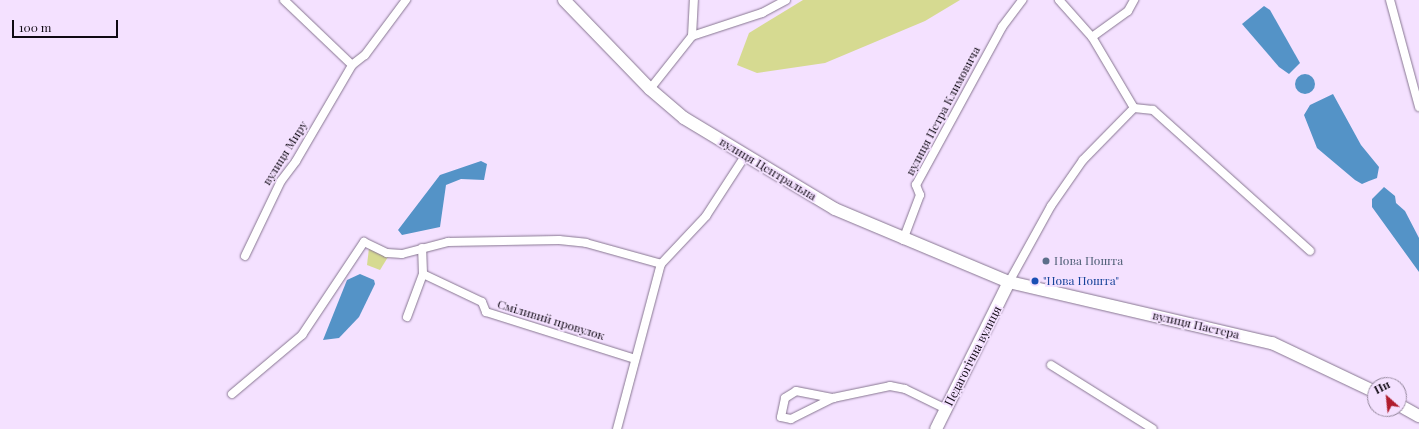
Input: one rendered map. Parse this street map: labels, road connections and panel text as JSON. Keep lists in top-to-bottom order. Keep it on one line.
{"streets":{"street":["вулиця Петра Климовича","вулиця Миру","вулиця Центральна","Сміливий провулок","вулиця Пастера","Педагогічна вулиця"]},"crossings":[["вулиця Петра Климовича","вулиця Центральна"],["вулиця Центральна","вулиця Пастера"],["вулиця Центральна","Педагогічна вулиця"],["вулиця Пастера","Педагогічна вулиця"]],"places":["Нова Пошта","\"Нова Пошта\""],"scale_bar":"100 m","north":"top left"}
